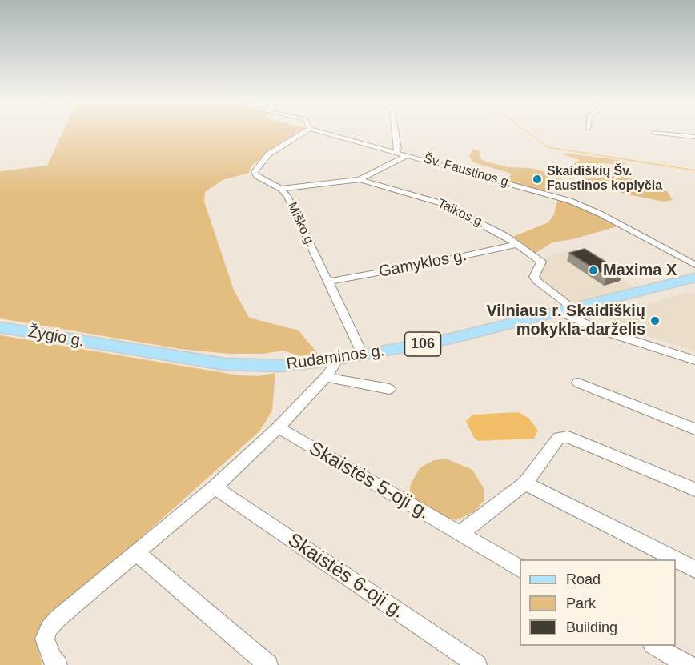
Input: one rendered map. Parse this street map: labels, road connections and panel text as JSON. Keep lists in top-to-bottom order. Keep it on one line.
{"streets":{"main road":["Žygio g.","106","Rudaminos g."],"street":["Šv. Faustinos g.","Taikos g.","Miško g.","Gamyklos g.","Skaistės 5-oji g.","Skaistės 6-oji g."]},"crossings":[["Taikos g.","Gamyklos g."],["Taikos g.","Rudaminos g."],["Miško g.","Gamyklos g."],["Miško g.","Rudaminos g."],["Žygio g.","Rudaminos g."]],"places":["Skaidiškių Šv. Faustinos koplyčia","Maxima X","Vilniaus r. Skaidiškių mokykla-darželis"],"legend":["Road","Park","Building"]}
